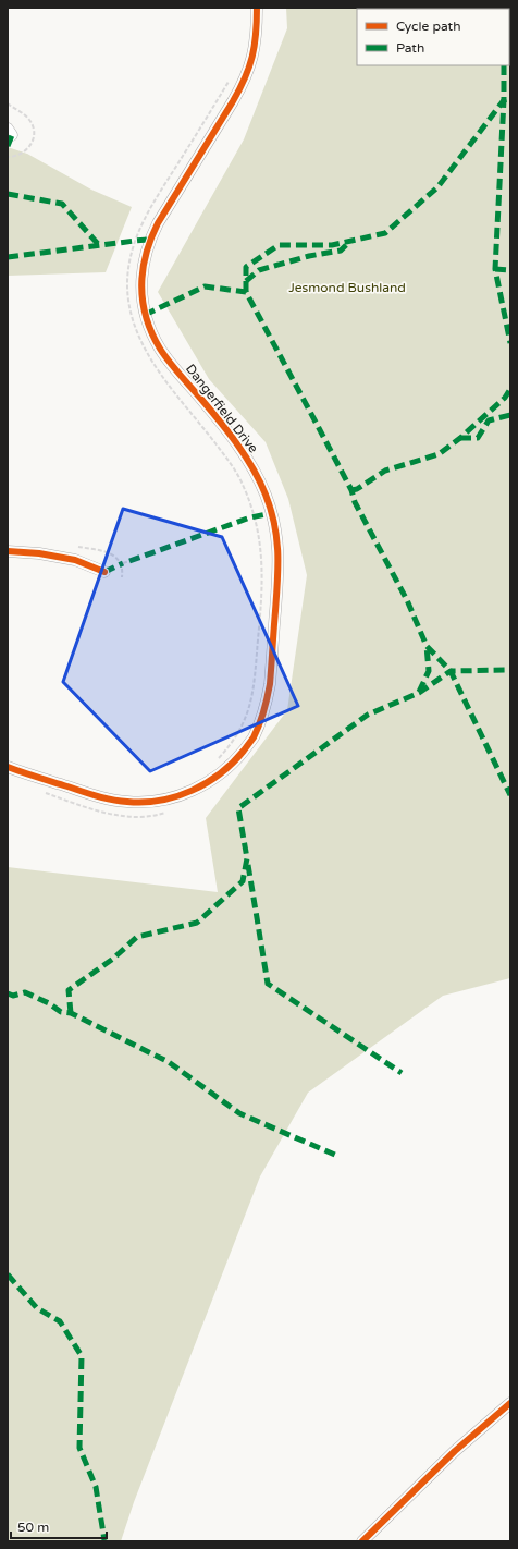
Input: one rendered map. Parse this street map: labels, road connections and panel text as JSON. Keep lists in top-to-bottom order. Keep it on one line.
{"streets":{"street":["Dangerfield Drive"]},"parks":["Jesmond Bushland"],"legend":["Cycle path","Path"],"scale_bar":"50 m"}
